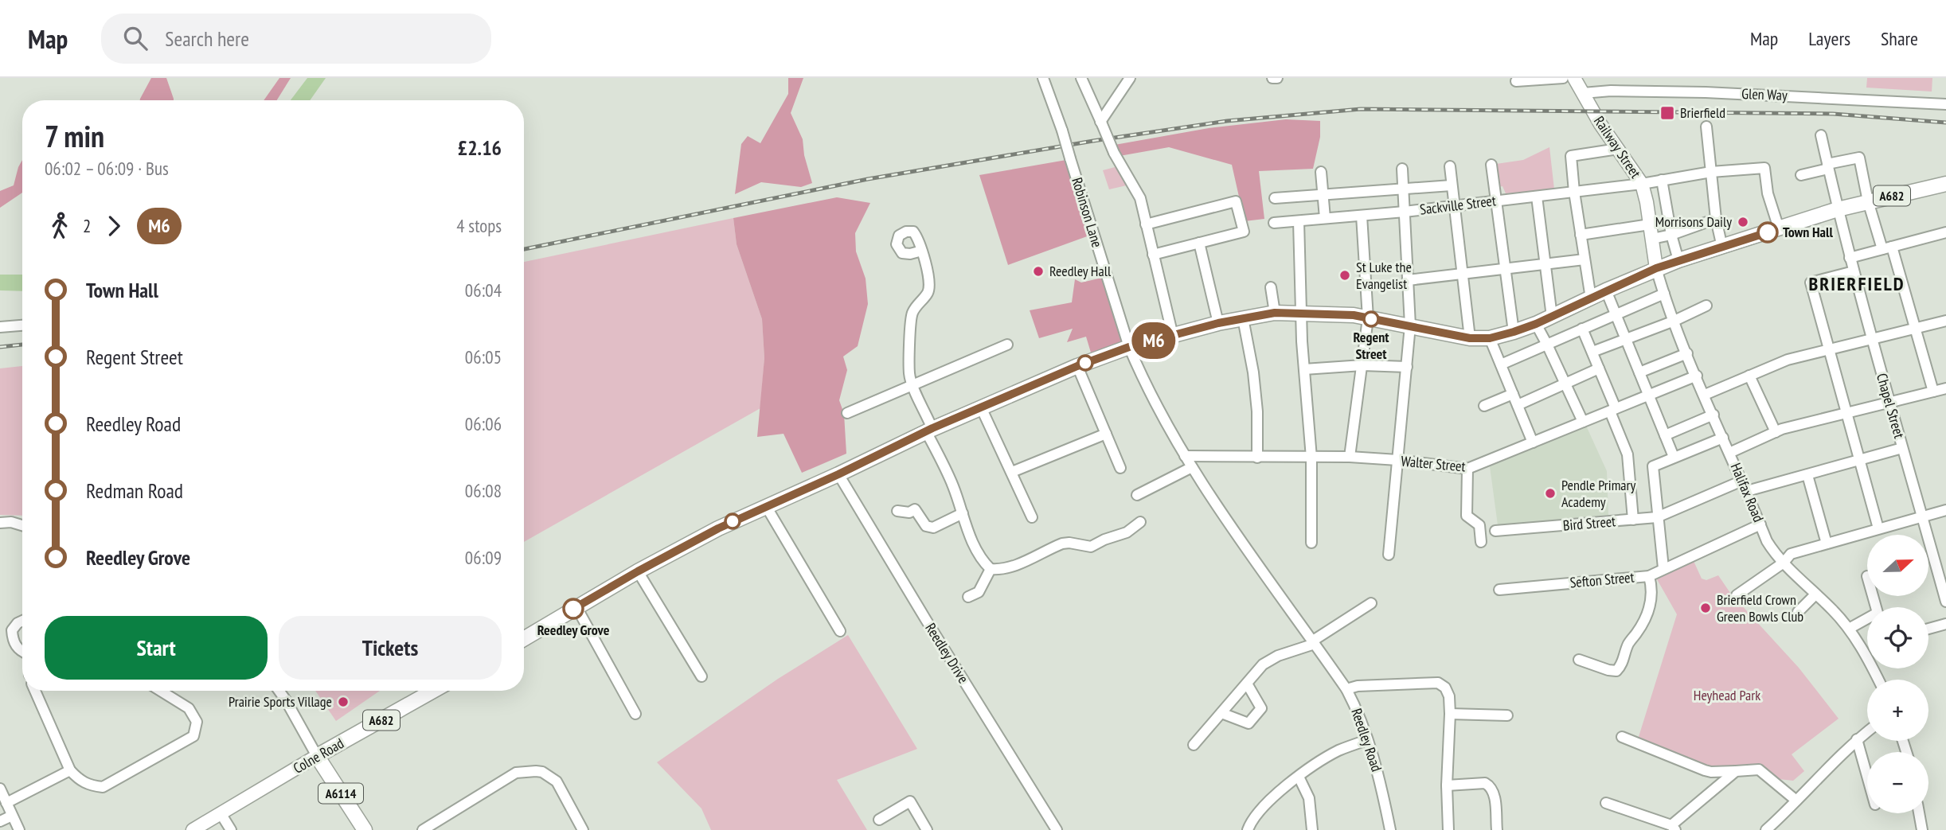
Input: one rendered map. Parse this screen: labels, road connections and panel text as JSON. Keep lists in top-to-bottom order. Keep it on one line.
{"streets":{"highway":["A682","Colne Road","A6114"],"main road":["Railway Street"],"street":["Glen Way","Sackville Street","Robinson Lane","Chapel Street","Walter Street","Halifax Road","Bird Street","Sefton Street","Reedley Drive","Reedley Road"]},"crossings":[["Glen Way","Railway Street"],["Railway Street","A682"],["Railway Street","Sackville Street"],["Railway Street","Halifax Road"],["A682","Sackville Street"],["A682","Robinson Lane"],["A682","Chapel Street"],["A682","Halifax Road"],["A682","Reedley Drive"],["A682","Reedley Road"],["Robinson Lane","Reedley Road"],["Walter Street","Halifax Road"],["Walter Street","Reedley Road"],["Halifax Road","Bird Street"],["Halifax Road","Sefton Street"],["Colne Road","A6114"]],"districts":["BRIERFIELD"],"parks":["Heyhead Park"],"places":{"transit":["Brierfield"],"other":["Morrisons Daily","Town Hall","Reedley Hall","St Luke the Evangelist","Regent Street","Pendle Primary Academy","Brierfield Crown Green Bowls Club","Reedley Grove","Prairie Sports Village"]},"lines":["bus line M6"],"north":"right","page":{"header":"Map","search":"Search here","nav":["Map","Layers","Share"],"on_map":"M6","heading":["7 min","06:02 – 06:09 · Bus","£2.16"],"legs":["2","M6","4 stops"],"list":[{"name":"Town Hall","value":"06:04"},{"name":"Regent Street","value":"06:05"},{"name":"Reedley Road","value":"06:06"},{"name":"Redman Road","value":"06:08"},{"name":"Reedley Grove","value":"06:09"}],"map_buttons":["+","−"],"buttons":["Start","Tickets"]}}
